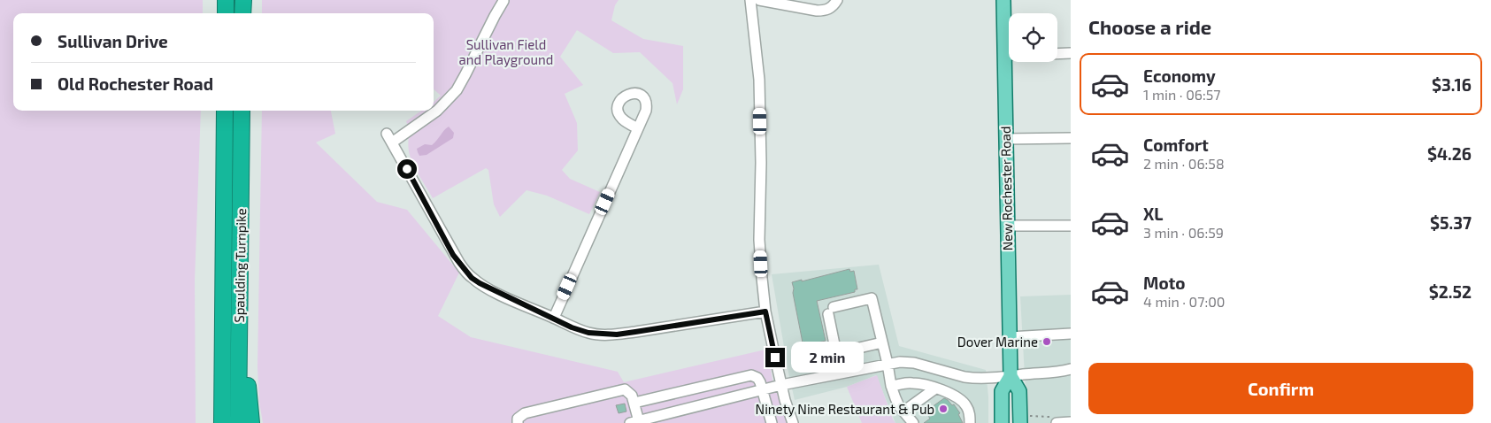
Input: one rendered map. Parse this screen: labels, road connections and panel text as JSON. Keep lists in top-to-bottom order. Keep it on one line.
{"streets":{"highway":["Spaulding Turnpike"],"main road":["New Rochester Road"]},"parks":["Sullivan Field and Playground"],"places":["Dover Marine","Ninety Nine Restaurant & Pub"],"page":{"heading":"Choose a ride","banner":["Sullivan Drive","Old Rochester Road"],"list":[{"name":"Economy","note":"1 min · 06:57","value":"$3.16"},{"name":"Comfort","note":"2 min · 06:58","value":"$4.26"},{"name":"XL","note":"3 min · 06:59","value":"$5.37"},{"name":"Moto","note":"4 min · 07:00","value":"$2.52"}],"bubble":"2 min","buttons":"Confirm"}}
